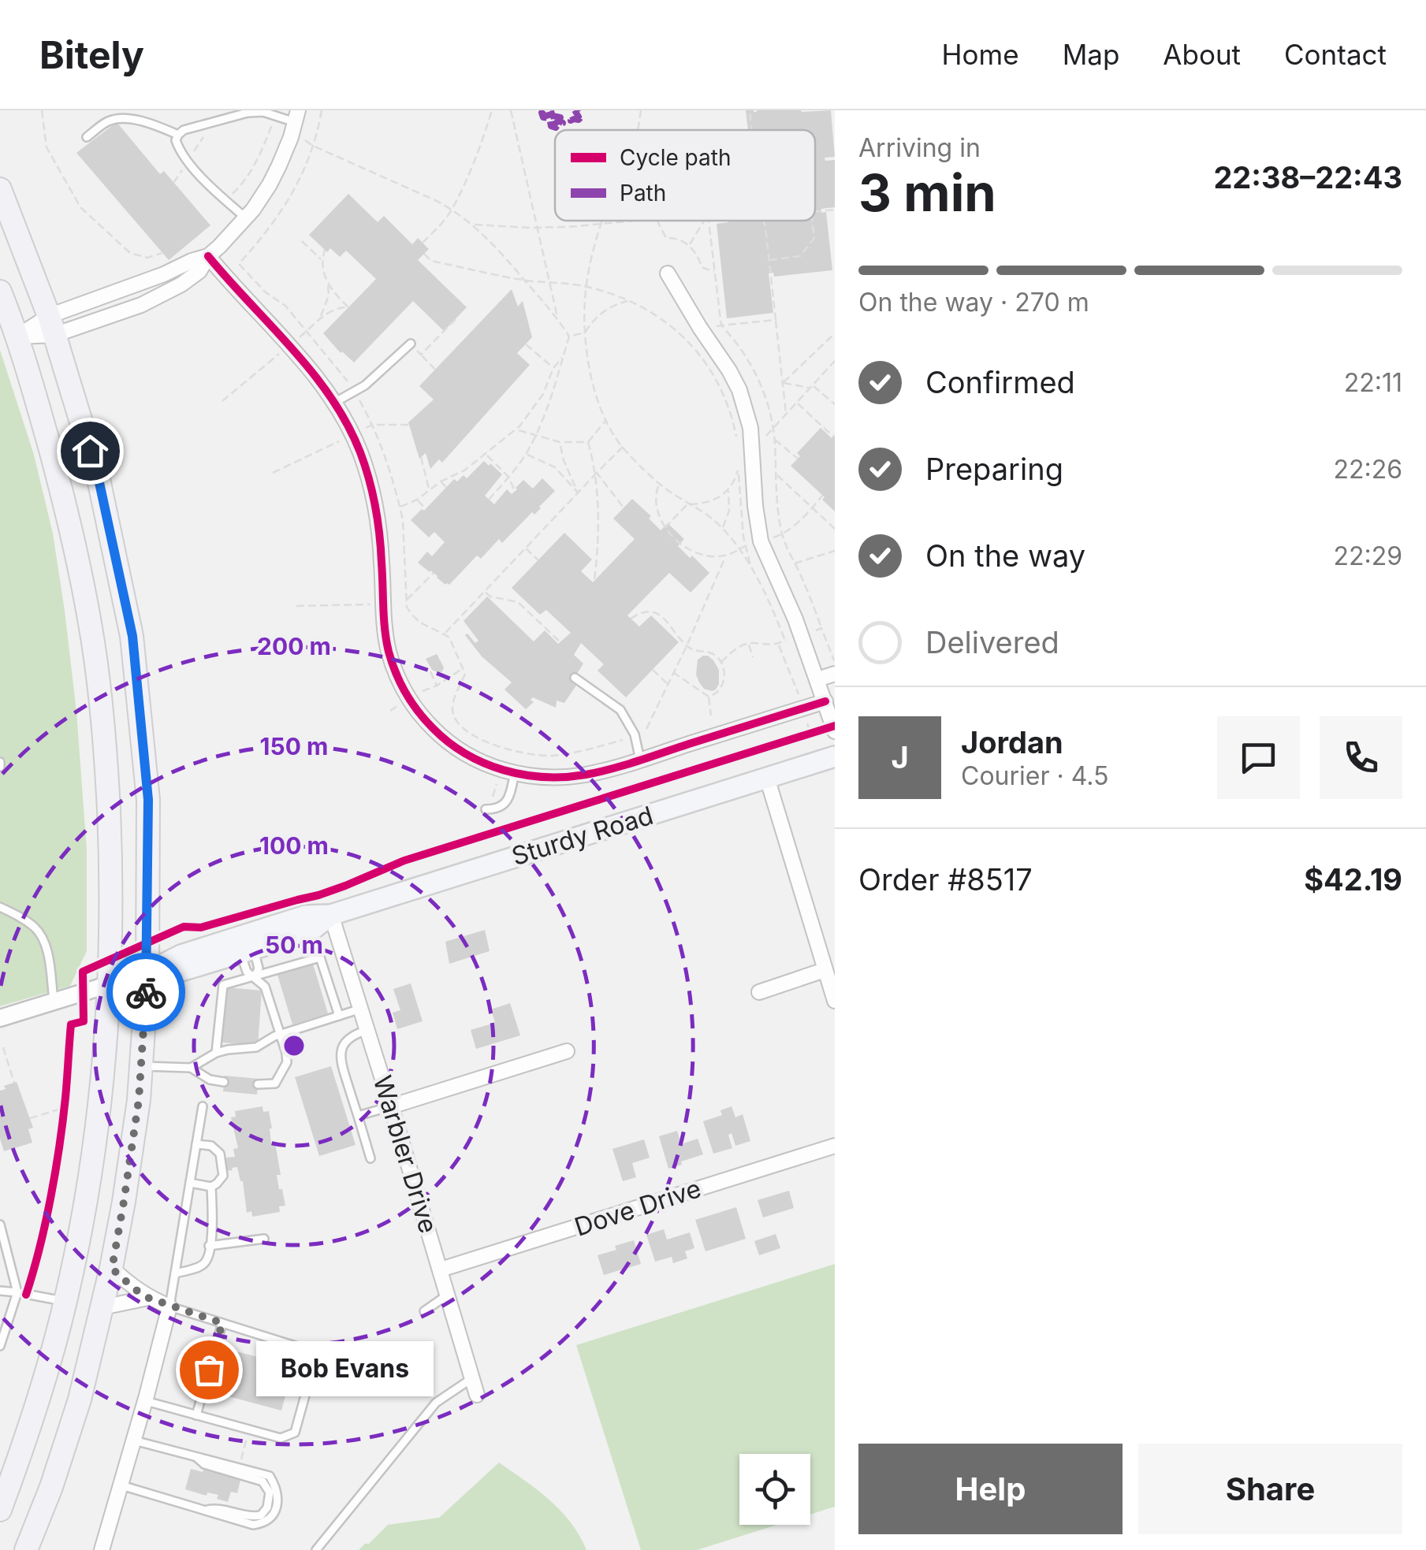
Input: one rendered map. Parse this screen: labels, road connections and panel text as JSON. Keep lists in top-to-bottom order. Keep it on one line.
{"streets":{"main road":["Sturdy Road"],"street":["Warbler Drive","Dove Drive"]},"crossings":[["Sturdy Road","Warbler Drive"],["Warbler Drive","Dove Drive"]],"places":["Bob Evans"],"legend":["Cycle path","Path"],"page":{"header":"Bitely","nav":["Home","Map","About","Contact"],"heading":["3 min","Arriving in","22:38–22:43"],"panel":["Jordan","Courier · 4.5","Order #8517","$42.19"],"bar":"On the way · 270 m","list":[["Confirmed","22:11"],["Preparing","22:26"],["On the way","22:29"],"Delivered"],"round":"J","bubble":"Bob Evans","buttons":["Help","Share"]},"rings":["200 m","150 m","100 m","50 m"]}
